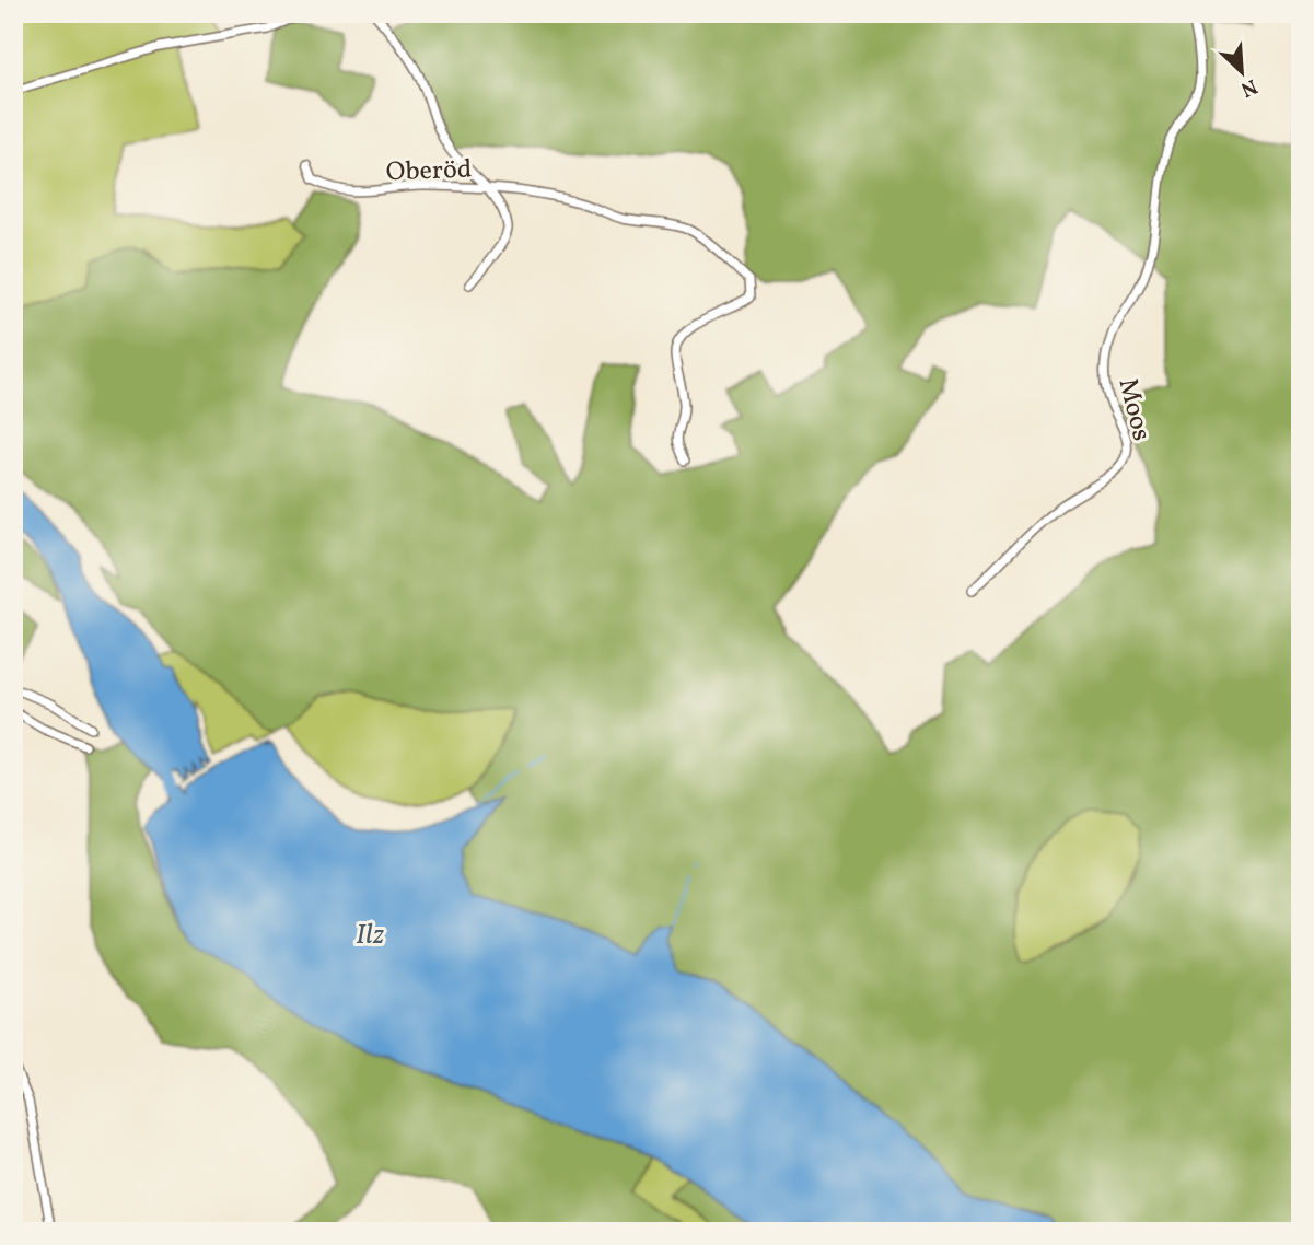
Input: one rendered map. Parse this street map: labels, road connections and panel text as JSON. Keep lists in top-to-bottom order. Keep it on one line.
{"streets":{"street":["Oberöd","Moos"]},"water":["Ilz"],"north":"bottom right"}
